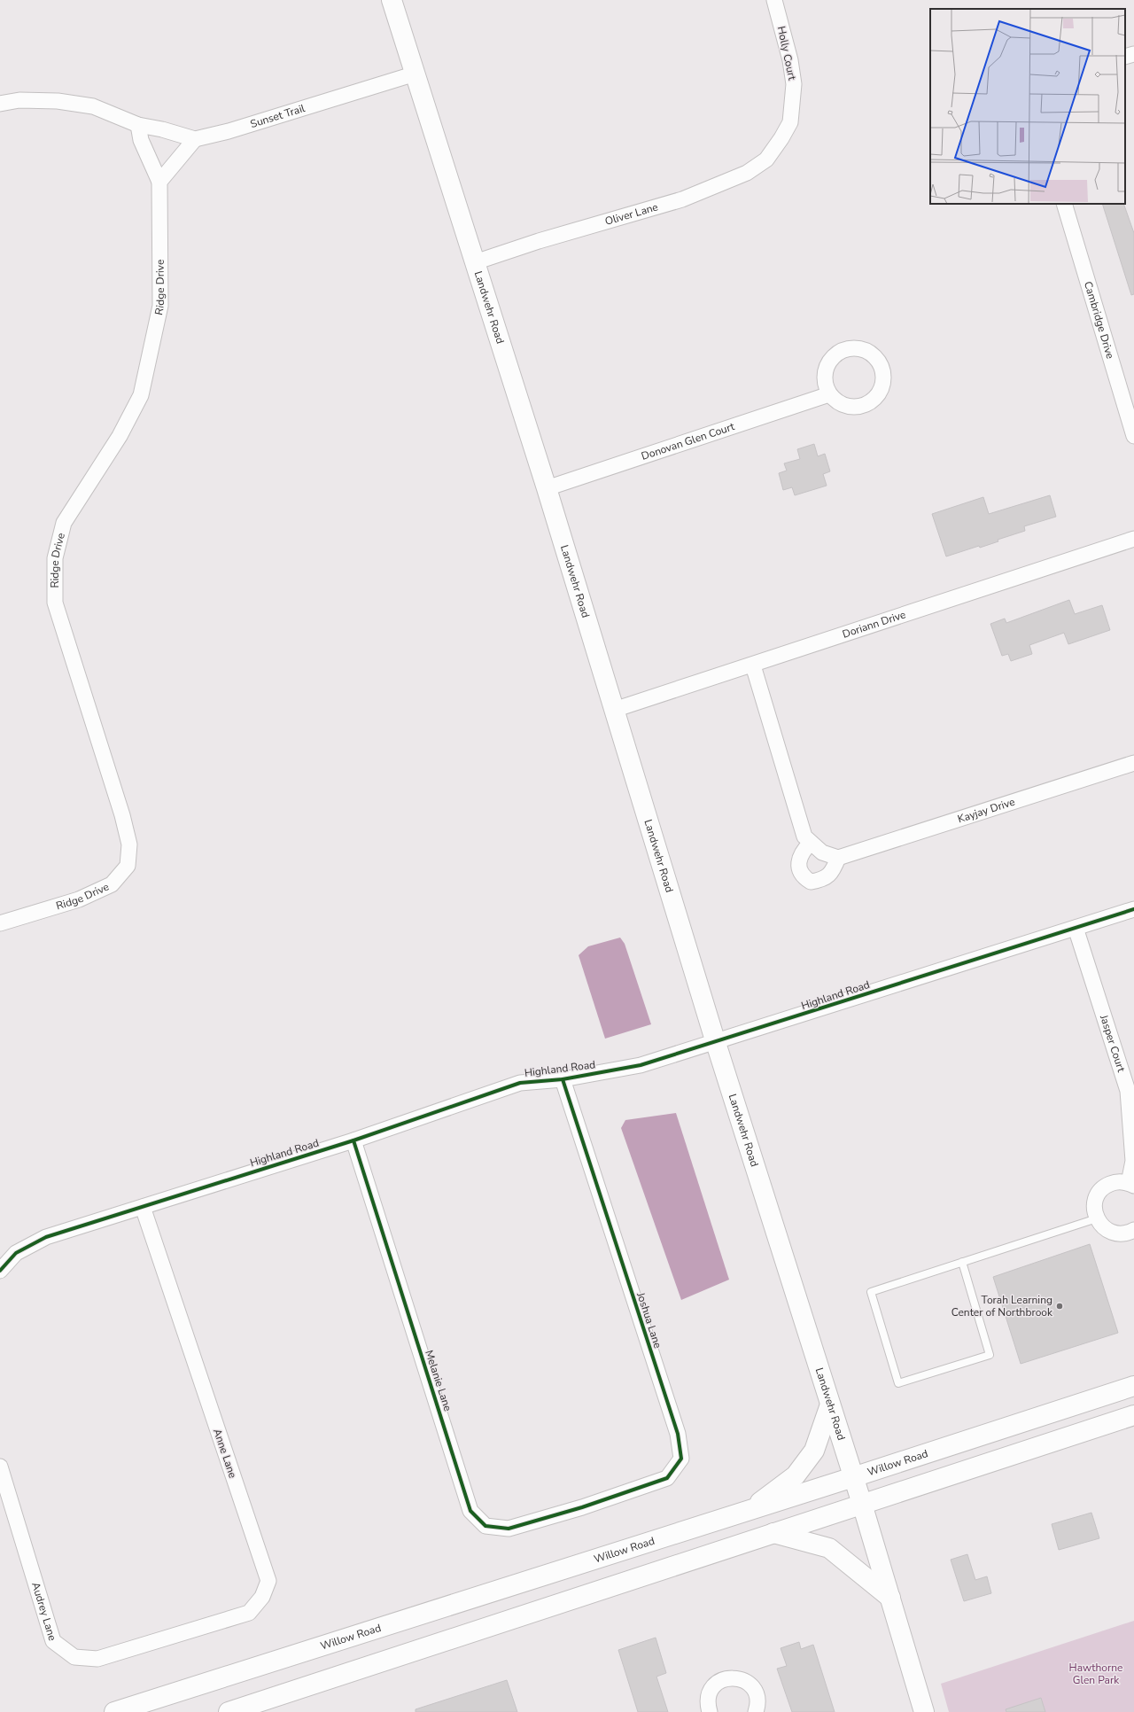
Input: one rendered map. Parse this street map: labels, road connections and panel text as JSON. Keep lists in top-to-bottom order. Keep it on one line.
{"streets":{"main road":["Landwehr Road","Willow Road"],"street":["Holly Court","Sunset Trail","Oliver Lane","Ridge Drive","Cambridge Drive","Donovan Glen Court","Doriann Drive","Kayjay Drive","Highland Road","Jasper Court","Joshua Lane","Melanie Lane","Anne Lane","Audrey Lane"]},"crossings":[["Holly Court","Oliver Lane"],["Sunset Trail","Landwehr Road"],["Oliver Lane","Landwehr Road"],["Landwehr Road","Donovan Glen Court"],["Landwehr Road","Doriann Drive"],["Landwehr Road","Highland Road"],["Landwehr Road","Willow Road"],["Highland Road","Jasper Court"],["Highland Road","Joshua Lane"],["Highland Road","Melanie Lane"],["Highland Road","Anne Lane"],["Joshua Lane","Melanie Lane"],["Anne Lane","Audrey Lane"]],"parks":["Hawthorne Glen Park"],"places":["Torah Learning Center of Northbrook"]}
